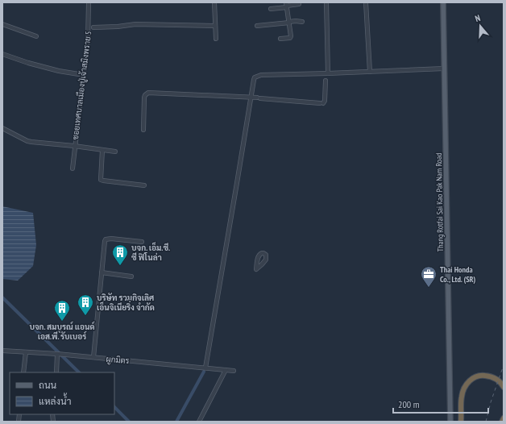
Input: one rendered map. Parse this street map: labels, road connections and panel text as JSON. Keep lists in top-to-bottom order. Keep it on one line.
{"streets":{"main road":["Thang Rotfai Sai Kao Pak Nam Road"],"street":["ซอยเทศบาลเมืองปู่เจ้าสมิงพราย 5","ผูกมิตร"]},"places":{"building":["บจก. เอ็ม.ซี. ซี ฟิโนล่า","บริษัท รวมกิจเลิศ เอ็นจิเนียริ่ง จำกัด","บจก. สมบูรณ์ แอนด์ เอส.พี. รับเบอร์"],"office":["Thai Honda Co., Ltd. (SR)"]},"legend":["ถนน","แหล่งน้ำ"],"scale_bar":"200 m","north":"top"}
